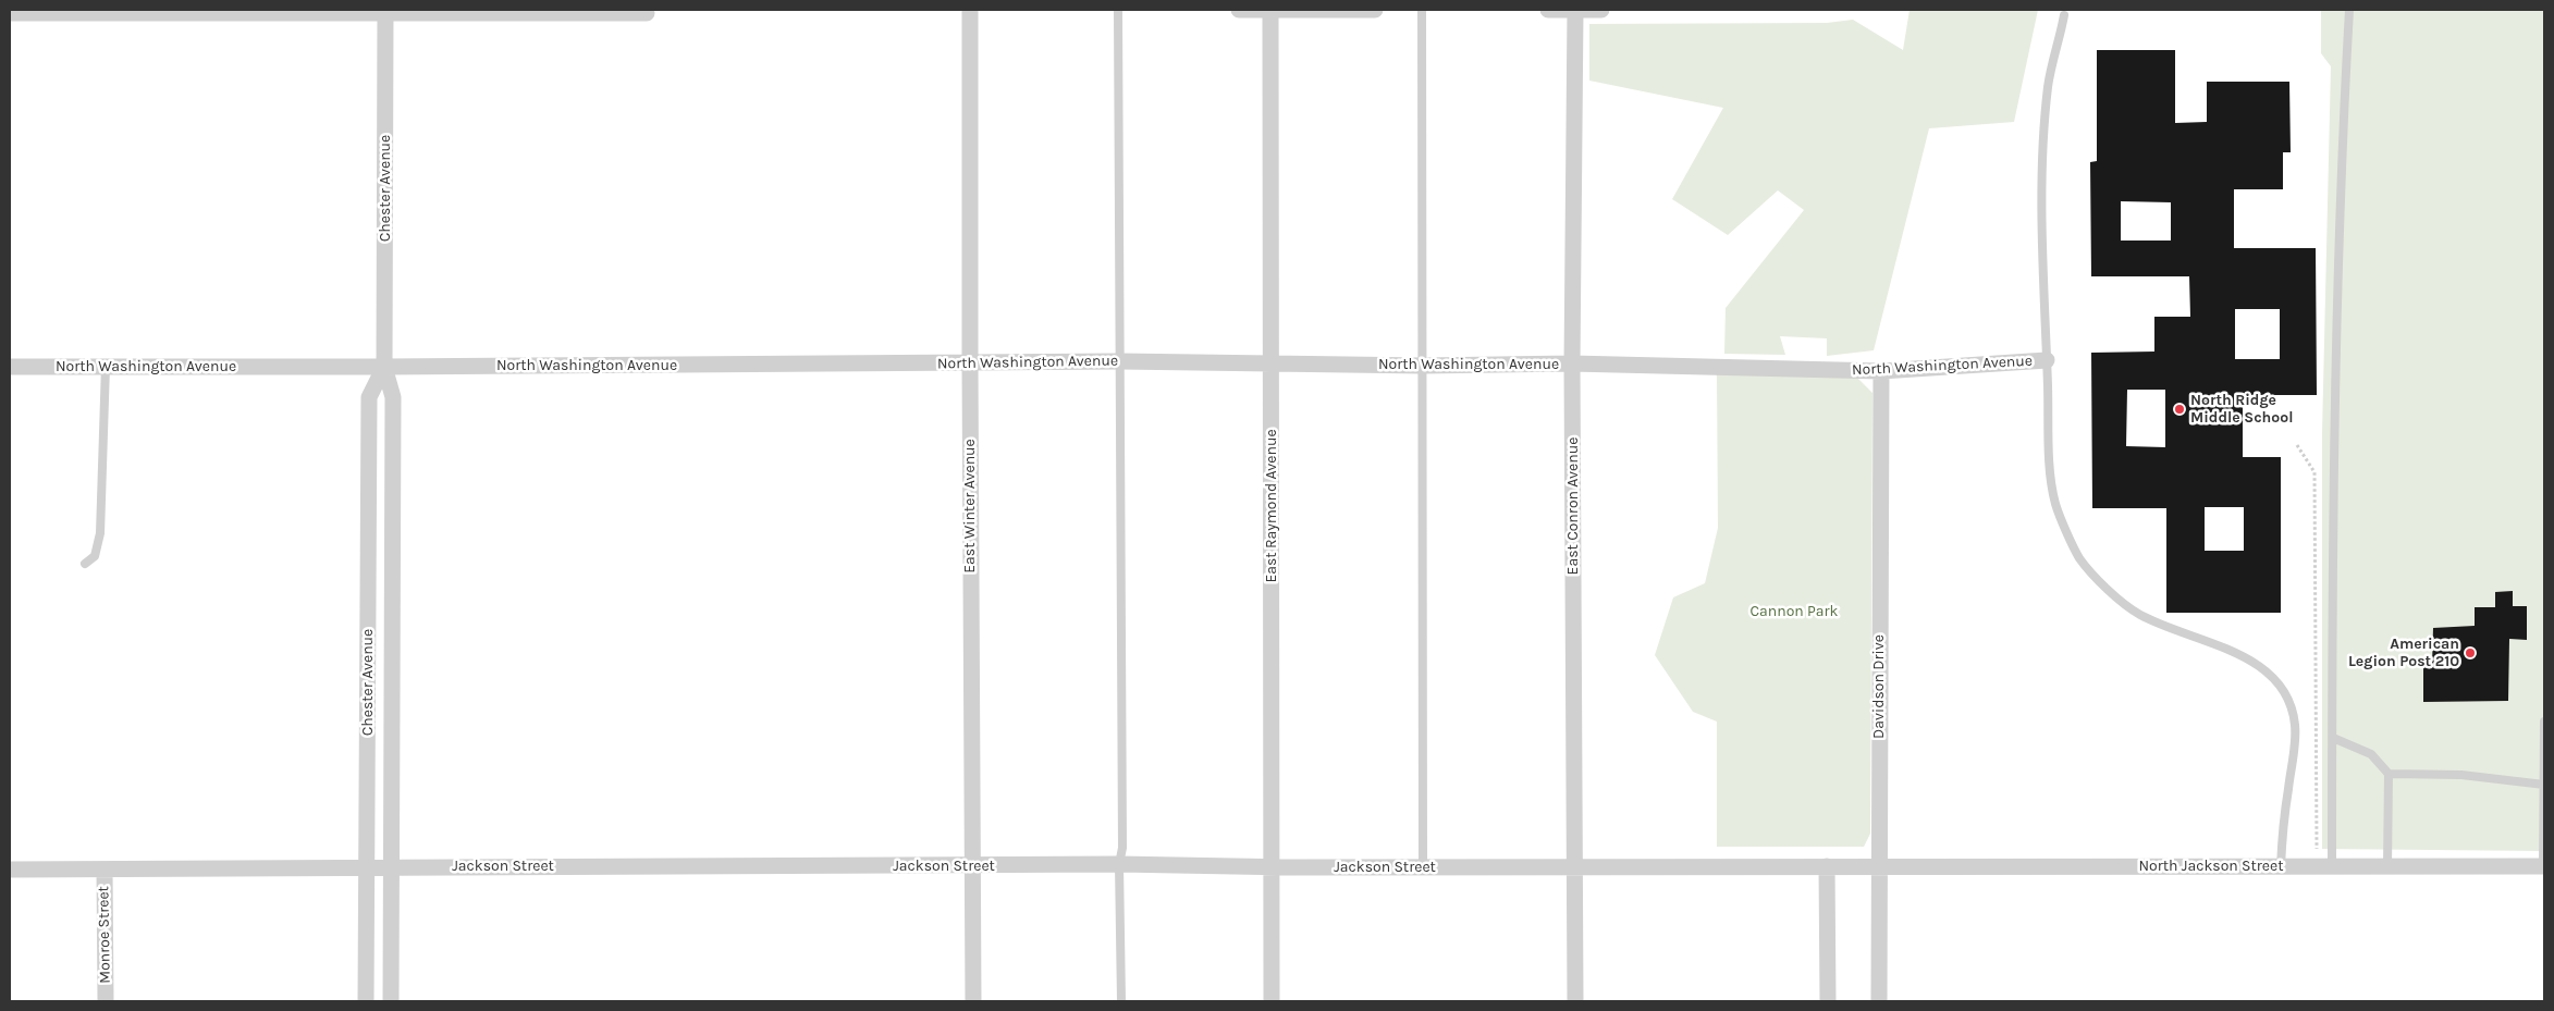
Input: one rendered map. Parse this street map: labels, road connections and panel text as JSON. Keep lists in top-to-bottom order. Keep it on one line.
{"streets":{"street":["Chester Avenue","North Washington Avenue","East Winter Avenue","East Raymond Avenue","East Conron Avenue","Davidson Drive","Jackson Street","North Jackson Street","Monroe Street"]},"crossings":[["Chester Avenue","North Washington Avenue"],["Chester Avenue","Jackson Street"],["North Washington Avenue","East Winter Avenue"],["North Washington Avenue","East Raymond Avenue"],["North Washington Avenue","East Conron Avenue"],["North Washington Avenue","Davidson Drive"],["East Winter Avenue","Jackson Street"],["East Raymond Avenue","Jackson Street"],["East Conron Avenue","Jackson Street"],["Davidson Drive","Jackson Street"],["Davidson Drive","North Jackson Street"],["Jackson Street","North Jackson Street"],["Jackson Street","Monroe Street"]],"parks":["Cannon Park"],"places":["North Ridge Middle School","American Legion Post 210"]}
